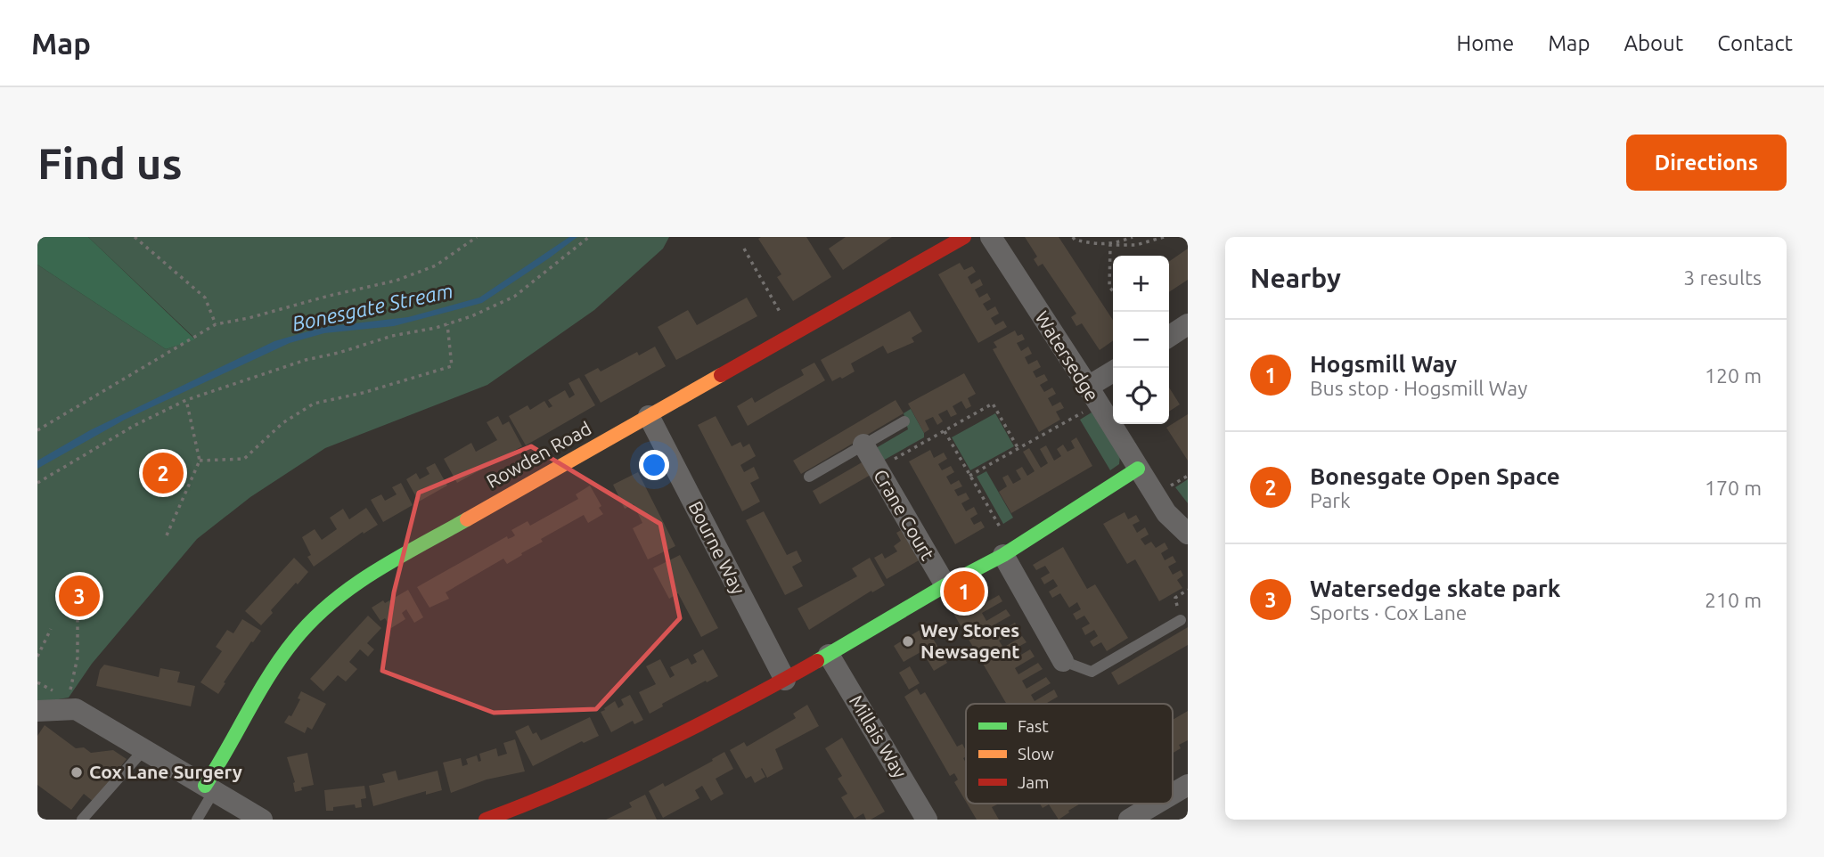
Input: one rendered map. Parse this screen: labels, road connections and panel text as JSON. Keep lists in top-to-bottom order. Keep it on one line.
{"streets":{"street":["Watersedge","Rowden Road","Crane Court","Bourne Way","Millais Way"]},"crossings":[["Rowden Road","Bourne Way"]],"water":["Bonesgate Stream"],"places":["Wey Stores Newsagent","Cox Lane Surgery"],"legend":["Fast","Slow","Jam"],"page":{"header":"Map","nav":["Home","Map","About","Contact"],"buttons":"Directions","title":"Find us","heading":["Nearby","3 results"],"map_buttons":["+","−"],"list":[{"mark":"1","name":"Hogsmill Way","note":"Bus stop · Hogsmill Way","value":"120 m"},{"mark":"2","name":"Bonesgate Open Space","note":"Park","value":"170 m"},{"mark":"3","name":"Watersedge skate park","note":"Sports · Cox Lane","value":"210 m"}],"pins":["2","1","3"]}}
